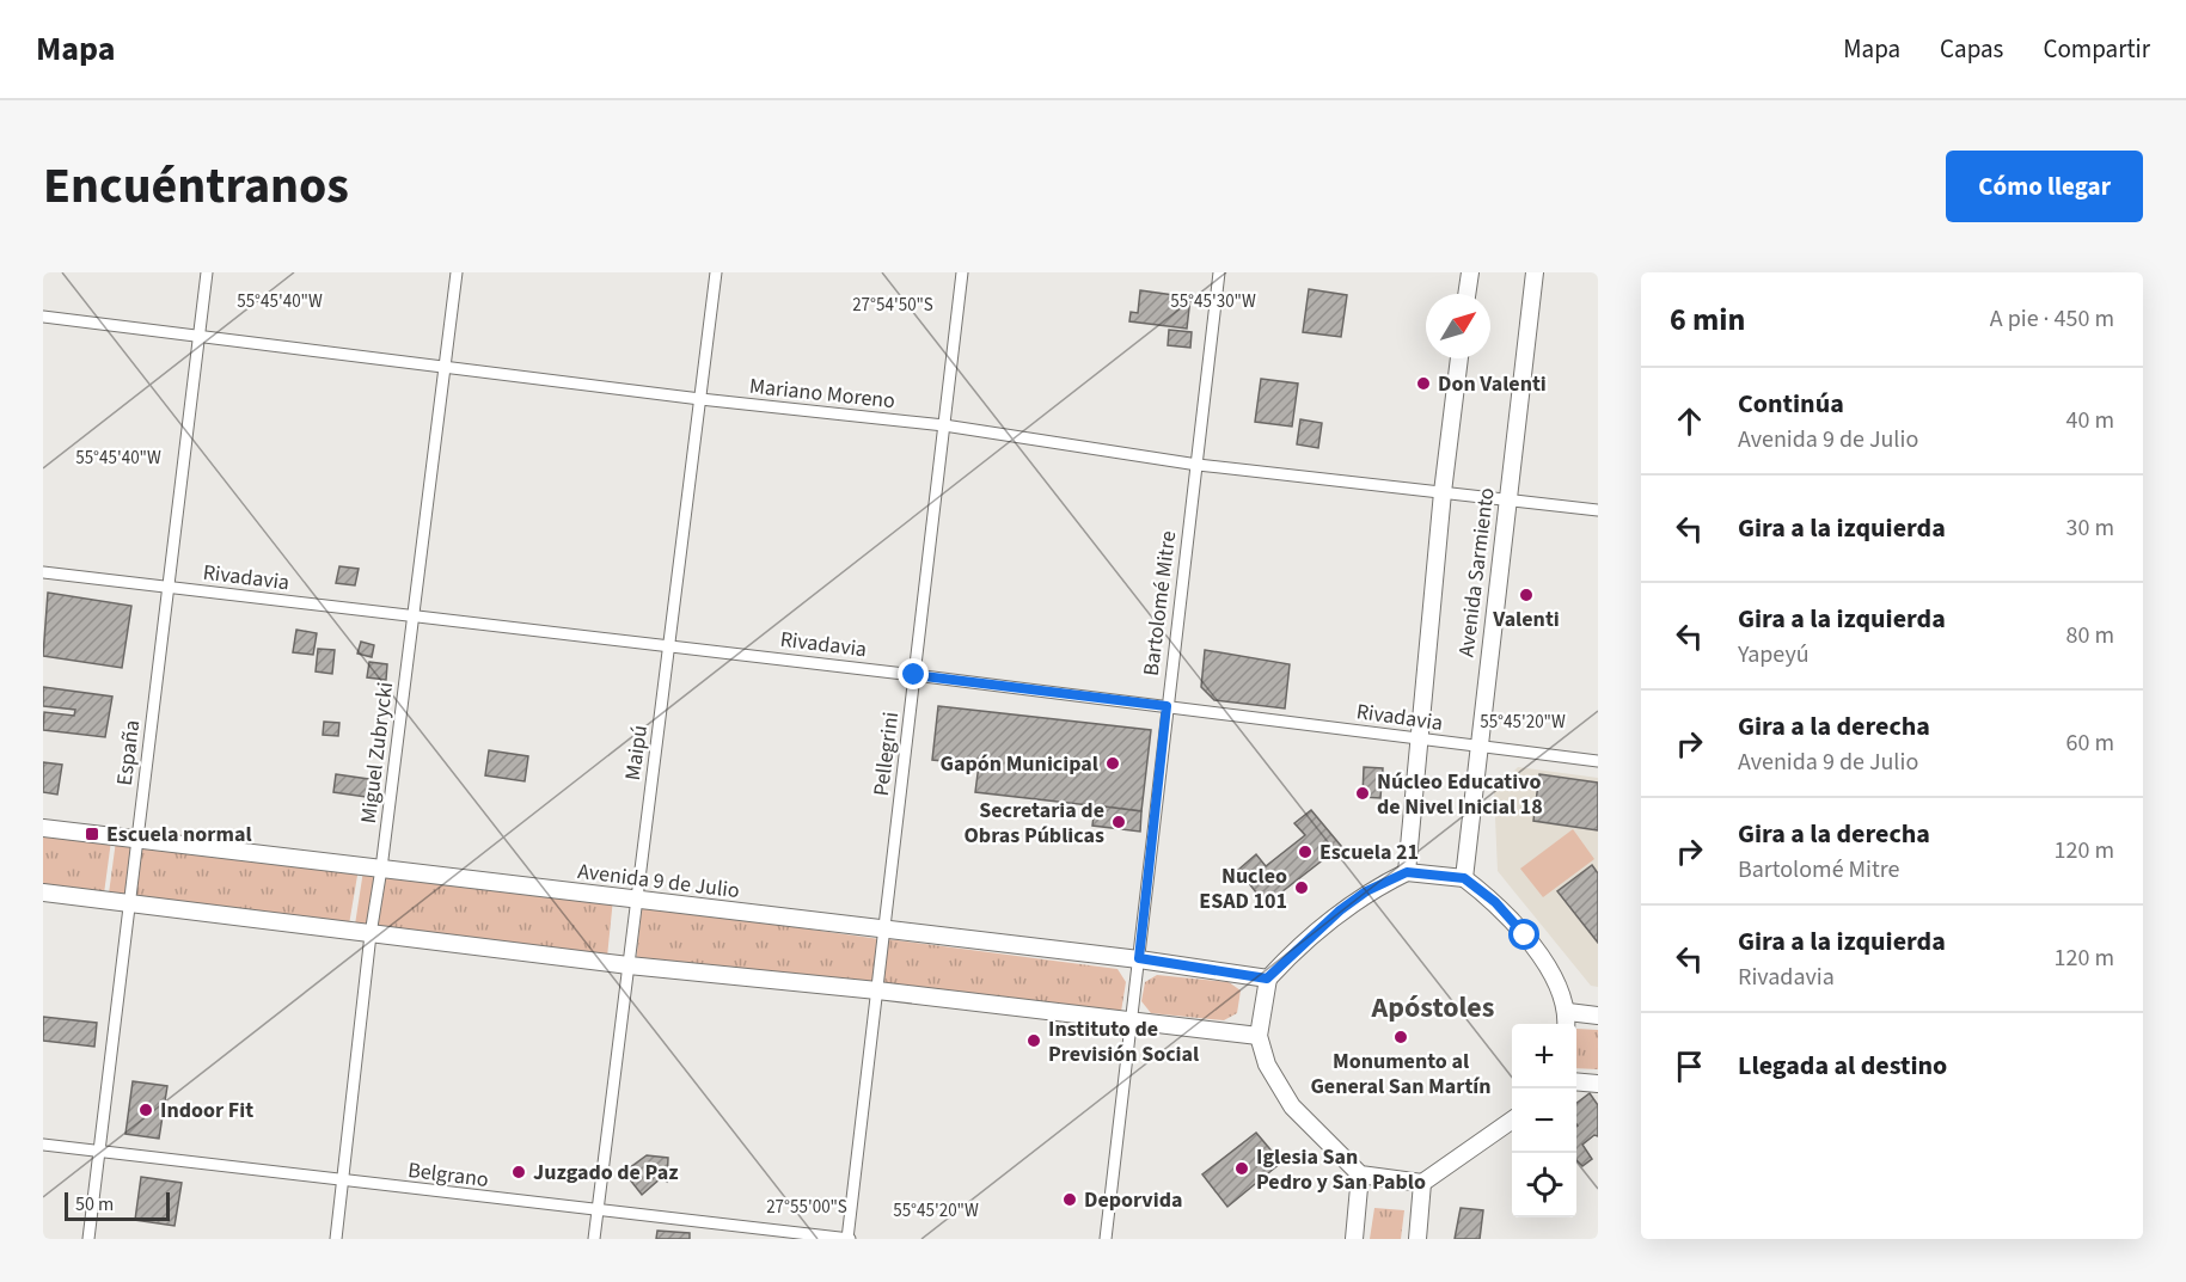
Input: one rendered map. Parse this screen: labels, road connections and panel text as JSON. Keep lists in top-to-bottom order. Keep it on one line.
{"streets":{"main road":["Avenida Sarmiento","Avenida 9 de Julio"],"street":["Mariano Moreno","Rivadavia","Bartolomé Mitre","España","Miguel Zubrycki","Maipú","Pellegrini","Belgrano"]},"crossings":[["Mariano Moreno","Avenida Sarmiento"],["Mariano Moreno","Bartolomé Mitre"],["Mariano Moreno","España"],["Mariano Moreno","Miguel Zubrycki"],["Mariano Moreno","Maipú"],["Mariano Moreno","Pellegrini"],["Avenida Sarmiento","Rivadavia"],["Rivadavia","Bartolomé Mitre"],["Rivadavia","España"],["Rivadavia","Miguel Zubrycki"],["Rivadavia","Maipú"],["Rivadavia","Pellegrini"],["Bartolomé Mitre","Avenida 9 de Julio"],["España","Avenida 9 de Julio"],["España","Belgrano"],["Miguel Zubrycki","Avenida 9 de Julio"],["Miguel Zubrycki","Belgrano"],["Maipú","Avenida 9 de Julio"],["Maipú","Belgrano"],["Pellegrini","Avenida 9 de Julio"],["Pellegrini","Belgrano"]],"districts":["Apóstoles"],"places":{"other":["Don Valenti","Valenti","Gapón Municipal","Núcleo Educativo de Nivel Inicial 18","Secretaria de Obras Públicas","Escuela 21","Nucleo ESAD 101","Monumento al General San Martín","Instituto de Previsión Social","Indoor Fit","Iglesia San Pedro y San Pablo","Juzgado de Paz","Deporvida"],"transit":["Escuela normal"]},"scale_bar":"50 m","north":"top right","page":{"header":"Mapa","nav":["Mapa","Capas","Compartir"],"title":"Encuéntranos","buttons":"Cómo llegar","heading":["6 min","A pie · 450 m"],"list":[["Continúa","Avenida 9 de Julio","40 m"],["Gira a la izquierda","30 m"],["Gira a la izquierda","Yapeyú","80 m"],["Gira a la derecha","Avenida 9 de Julio","60 m"],["Gira a la derecha","Bartolomé Mitre","120 m"],["Gira a la izquierda","Rivadavia","120 m"],"Llegada al destino"],"map_buttons":["+","−"],"scale":"50 m"},"coordinates":["55°45'40\"W","55°45'30\"W","27°54'50\"S","55°45'20\"W","27°55'00\"S"]}
